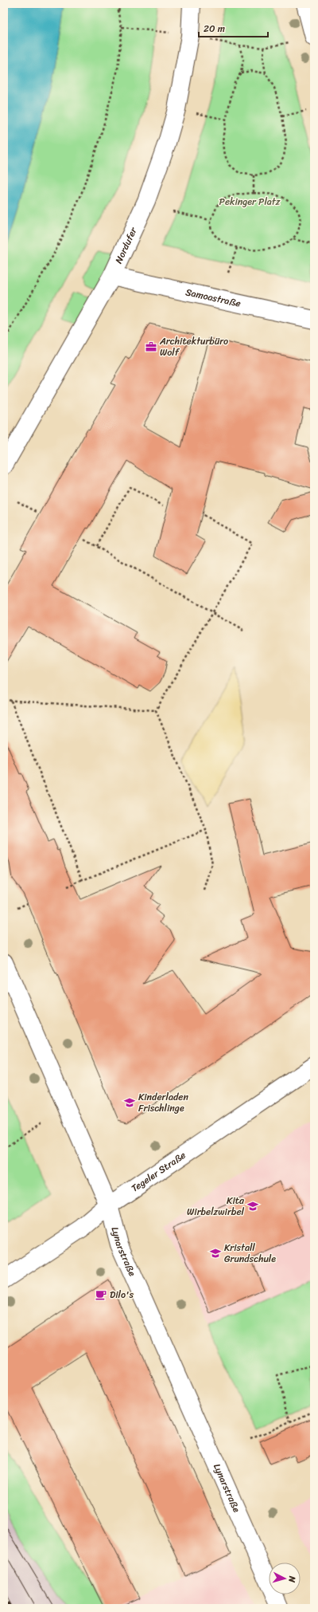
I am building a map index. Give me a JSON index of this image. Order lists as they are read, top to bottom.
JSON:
{
  "streets": {
    "street": [
      "Nordufer",
      "Samoastraße",
      "Tegeler Straße",
      "Lynarstraße"
    ]
  },
  "crossings": [
    ["Nordufer", "Samoastraße"],
    ["Tegeler Straße", "Lynarstraße"]
  ],
  "parks": ["Pekinger Platz"],
  "places": {
    "office": ["Architekturbüro Wolf"],
    "school or university": ["Kinderladen Frischlinge", "Kita Wirbelzwirbel", "Kristall Grundschule"],
    "cafe": ["Dilo's"]
  },
  "scale_bar": "20 m",
  "north": "right"
}
